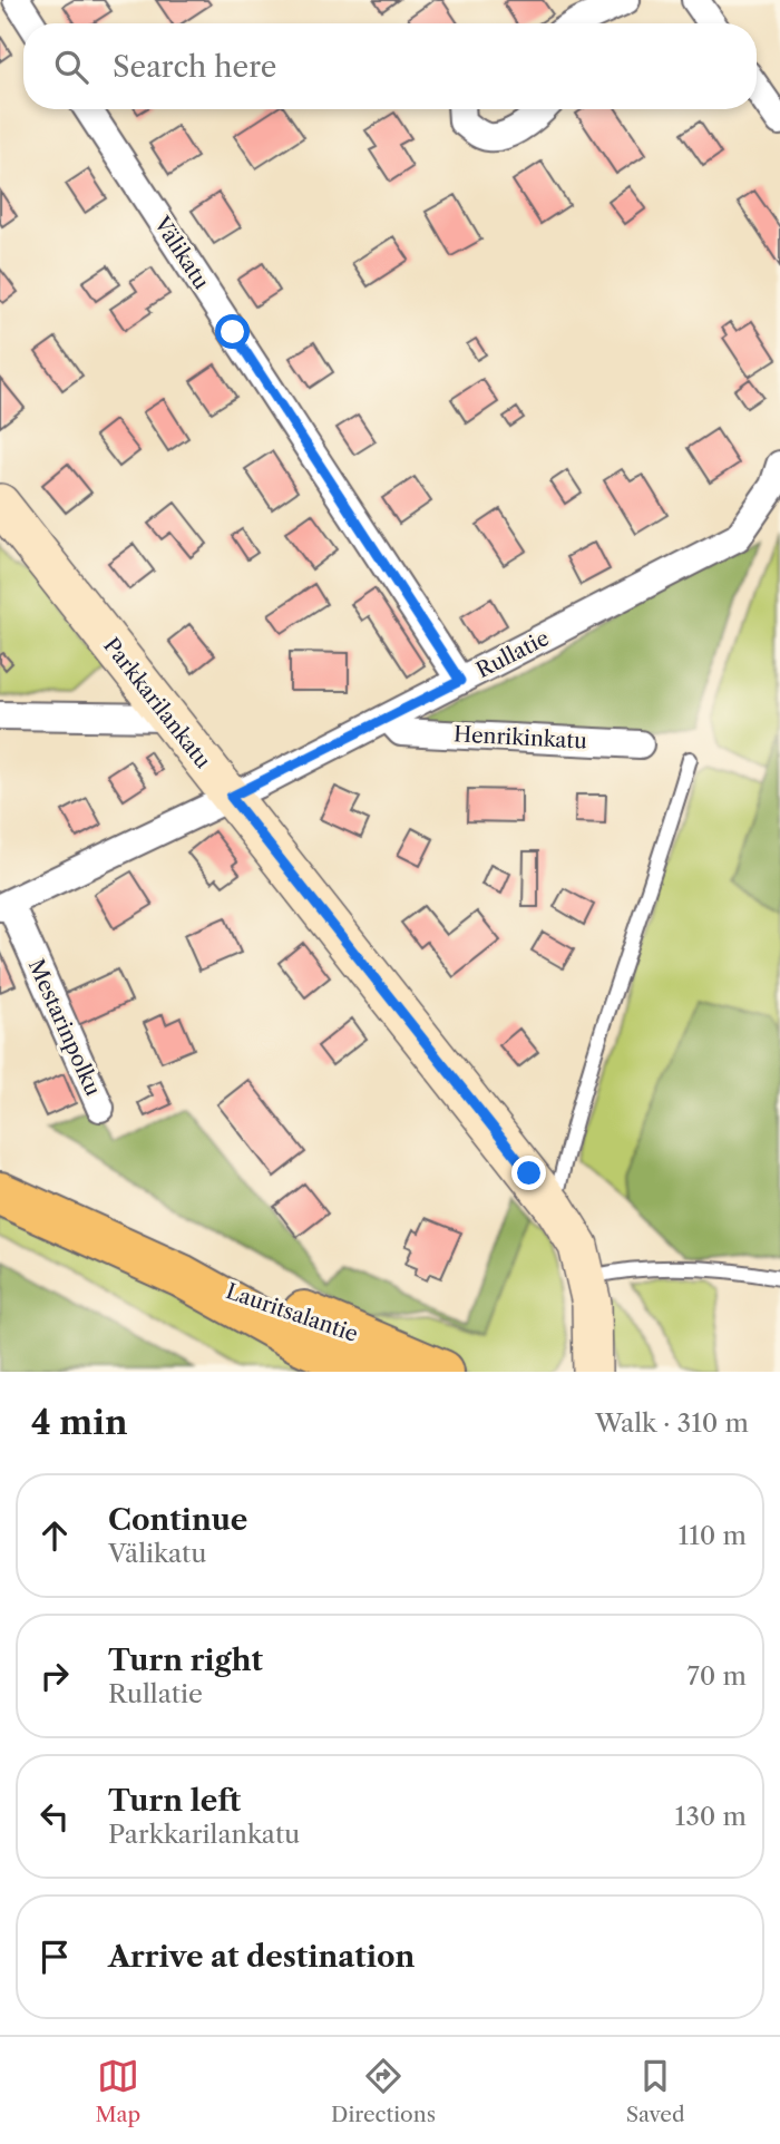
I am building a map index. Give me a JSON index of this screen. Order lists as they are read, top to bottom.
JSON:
{
  "streets": {
    "main road": ["Lauritsalantie"],
    "street": [
      "Välikatu",
      "Rullatie",
      "Parkkarilankatu",
      "Henrikinkatu",
      "Mestarinpolku"
    ]
  },
  "crossings": [
    ["Välikatu", "Rullatie"],
    ["Rullatie", "Parkkarilankatu"],
    ["Rullatie", "Henrikinkatu"],
    ["Rullatie", "Mestarinpolku"]
  ],
  "page": {
    "search": "Search here",
    "heading": ["4 min", "Walk · 310 m"],
    "list": [
      ["Continue", "Välikatu", "110 m"],
      ["Turn right", "Rullatie", "70 m"],
      ["Turn left", "Parkkarilankatu", "130 m"],
      "Arrive at destination"
    ],
    "nav": ["Map", "Directions", "Saved"]
  }
}
